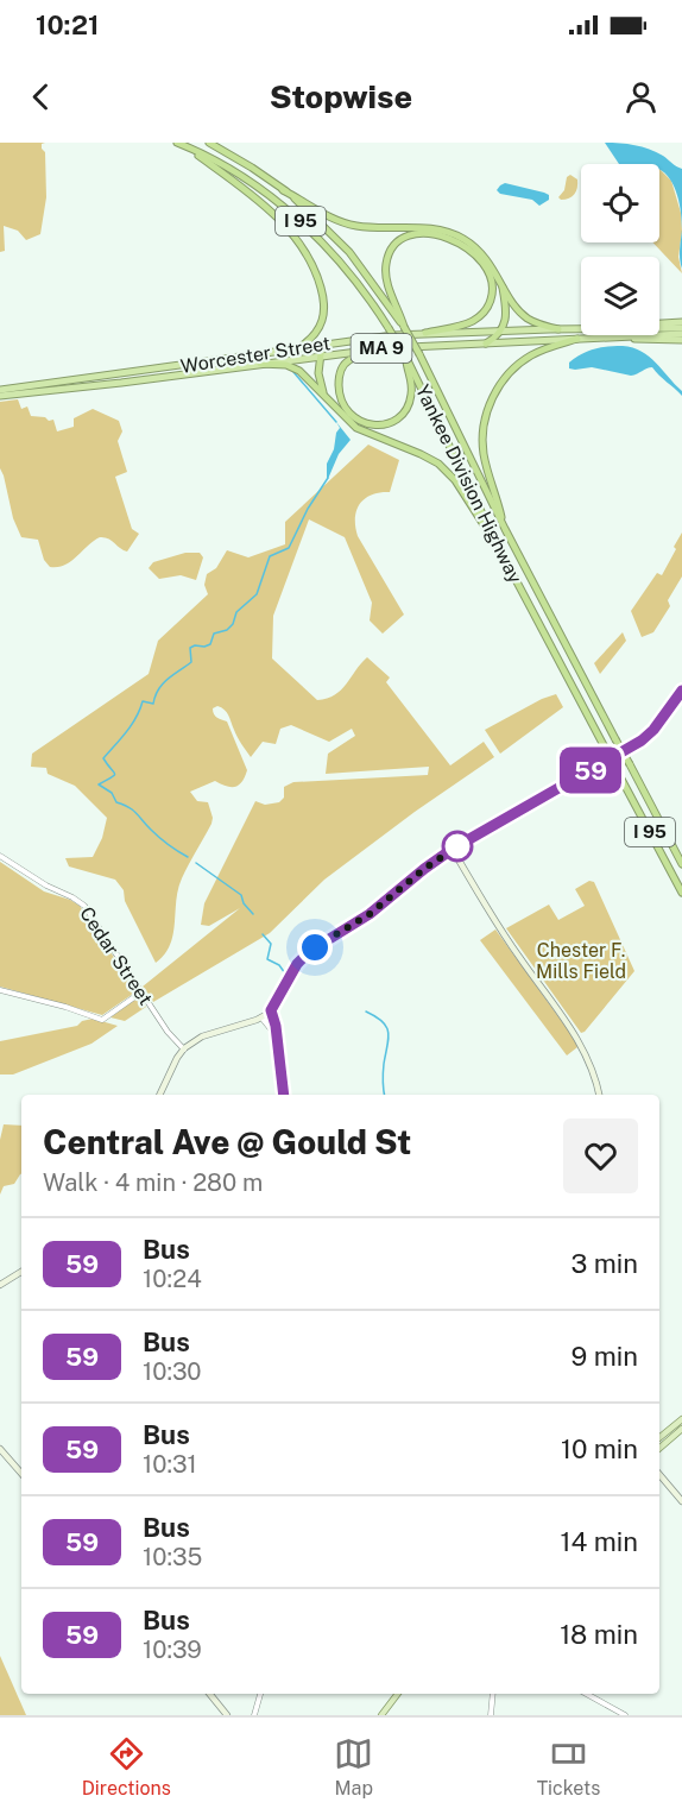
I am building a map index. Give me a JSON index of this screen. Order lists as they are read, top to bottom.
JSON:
{
  "streets": {
    "highway": [
      "I 95",
      "MA 9",
      "Worcester Street",
      "Yankee Division Highway"
    ],
    "street": ["Cedar Street"]
  },
  "parks": ["Chester F. Mills Field"],
  "lines": ["bus line 59"],
  "page": {
    "status": "10:21",
    "header": "Stopwise",
    "on_map": "59",
    "heading": ["Central Ave @ Gould St", "Walk · 4 min · 280 m"],
    "list": [
      {
        "mark": "59",
        "name": "Bus",
        "note": "10:24",
        "value": "3 min"
      },
      {
        "mark": "59",
        "name": "Bus",
        "note": "10:30",
        "value": "9 min"
      },
      {
        "mark": "59",
        "name": "Bus",
        "note": "10:31",
        "value": "10 min"
      },
      {
        "mark": "59",
        "name": "Bus",
        "note": "10:35",
        "value": "14 min"
      },
      {
        "mark": "59",
        "name": "Bus",
        "note": "10:39",
        "value": "18 min"
      }
    ],
    "tabs": ["Directions", "Map", "Tickets"]
  }
}
